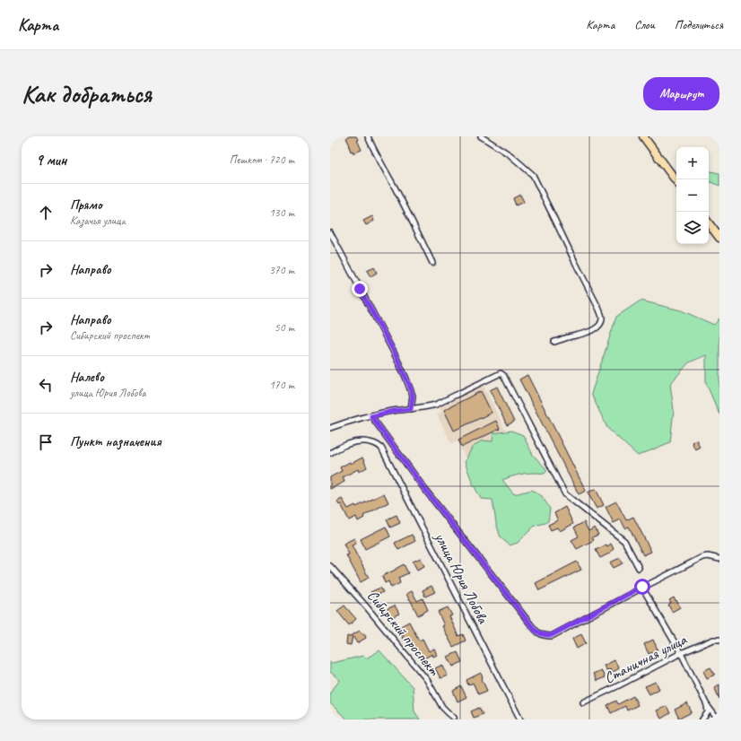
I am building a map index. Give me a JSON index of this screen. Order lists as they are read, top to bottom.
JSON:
{
  "streets": {
    "street": ["улица Юрия Лобова", "Сибирский проспект", "Станичная улица"]
  },
  "page": {
    "header": "Карта",
    "nav": ["Карта", "Слои", "Поделиться"],
    "buttons": "Маршрут",
    "title": "Как добраться",
    "heading": ["9 мин", "Пешком · 720 m"],
    "map_buttons": ["+", "−"],
    "list": [
      ["Прямо", "Казачья улица", "130 m"],
      ["Направо", "370 m"],
      ["Направо", "Сибирский проспект", "50 m"],
      ["Налево", "улица Юрия Лобова", "170 m"],
      "Пункт назначения"
    ]
  }
}
